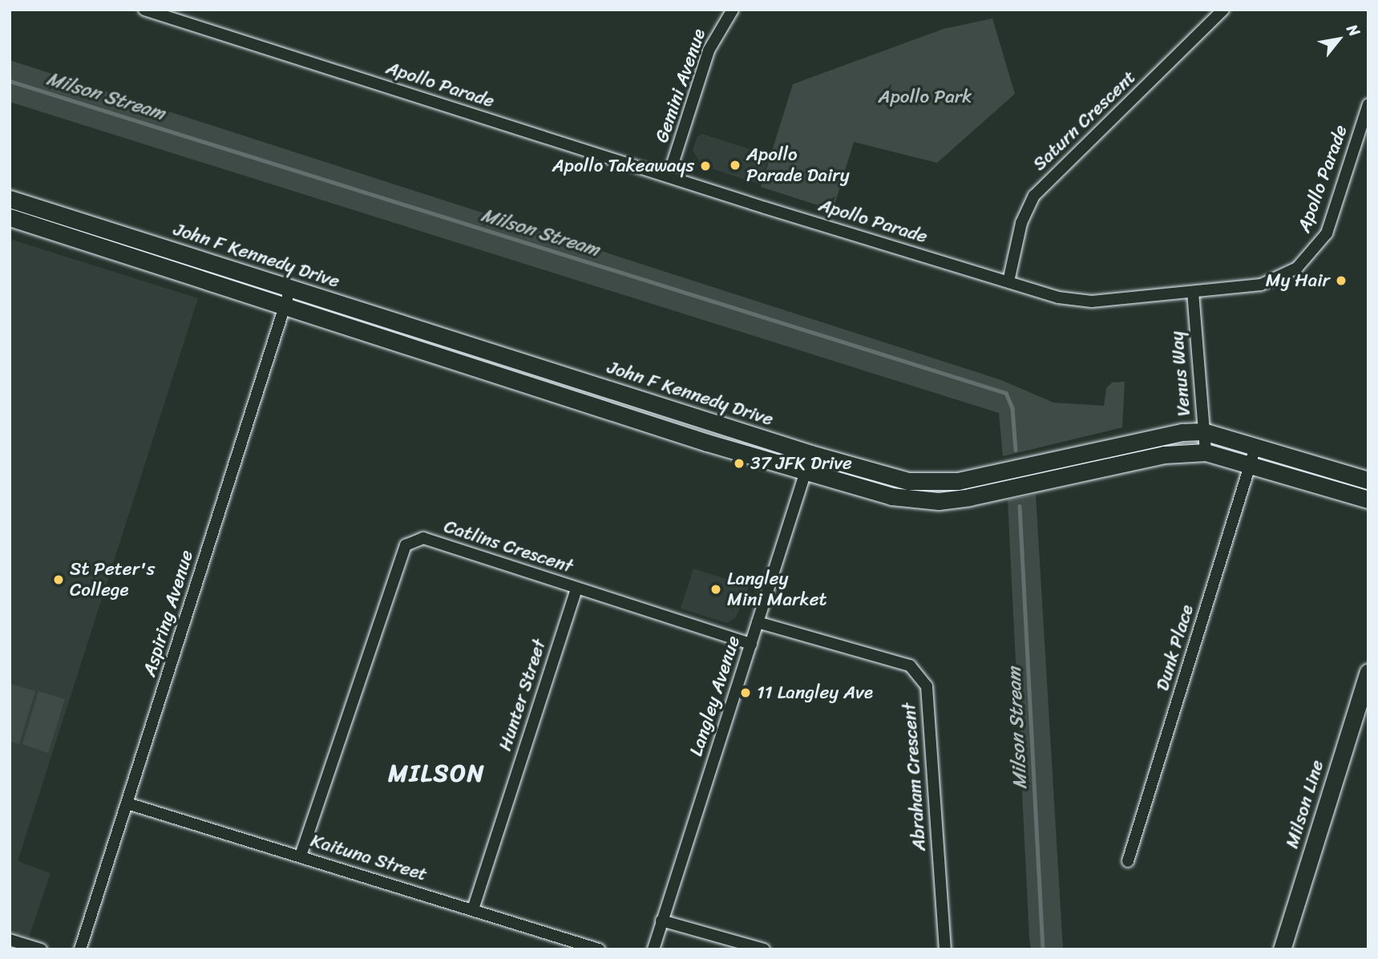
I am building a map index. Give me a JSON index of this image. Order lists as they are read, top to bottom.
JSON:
{
  "streets": {
    "main road": ["John F Kennedy Drive", "Milson Line"],
    "street": [
      "Apollo Parade",
      "Gemini Avenue",
      "Saturn Crescent",
      "Venus Way",
      "Catlins Crescent",
      "Aspiring Avenue",
      "Dunk Place",
      "Hunter Street",
      "Langley Avenue",
      "Abraham Crescent",
      "Kaituna Street"
    ]
  },
  "crossings": [
    ["Apollo Parade", "Gemini Avenue"],
    ["Apollo Parade", "Saturn Crescent"],
    ["Apollo Parade", "Venus Way"],
    ["John F Kennedy Drive", "Venus Way"],
    ["John F Kennedy Drive", "Aspiring Avenue"],
    ["John F Kennedy Drive", "Dunk Place"],
    ["John F Kennedy Drive", "Langley Avenue"],
    ["Catlins Crescent", "Hunter Street"],
    ["Catlins Crescent", "Langley Avenue"],
    ["Catlins Crescent", "Kaituna Street"],
    ["Aspiring Avenue", "Kaituna Street"],
    ["Hunter Street", "Kaituna Street"],
    ["Langley Avenue", "Abraham Crescent"]
  ],
  "districts": ["MILSON"],
  "water": ["Milson Stream"],
  "parks": ["Apollo Park"],
  "places": [
    "Apollo Parade Dairy",
    "Apollo Takeaways",
    "My Hair",
    "37 JFK Drive",
    "St Peter's College",
    "Langley Mini Market",
    "11 Langley Ave"
  ],
  "north": "top right"
}
